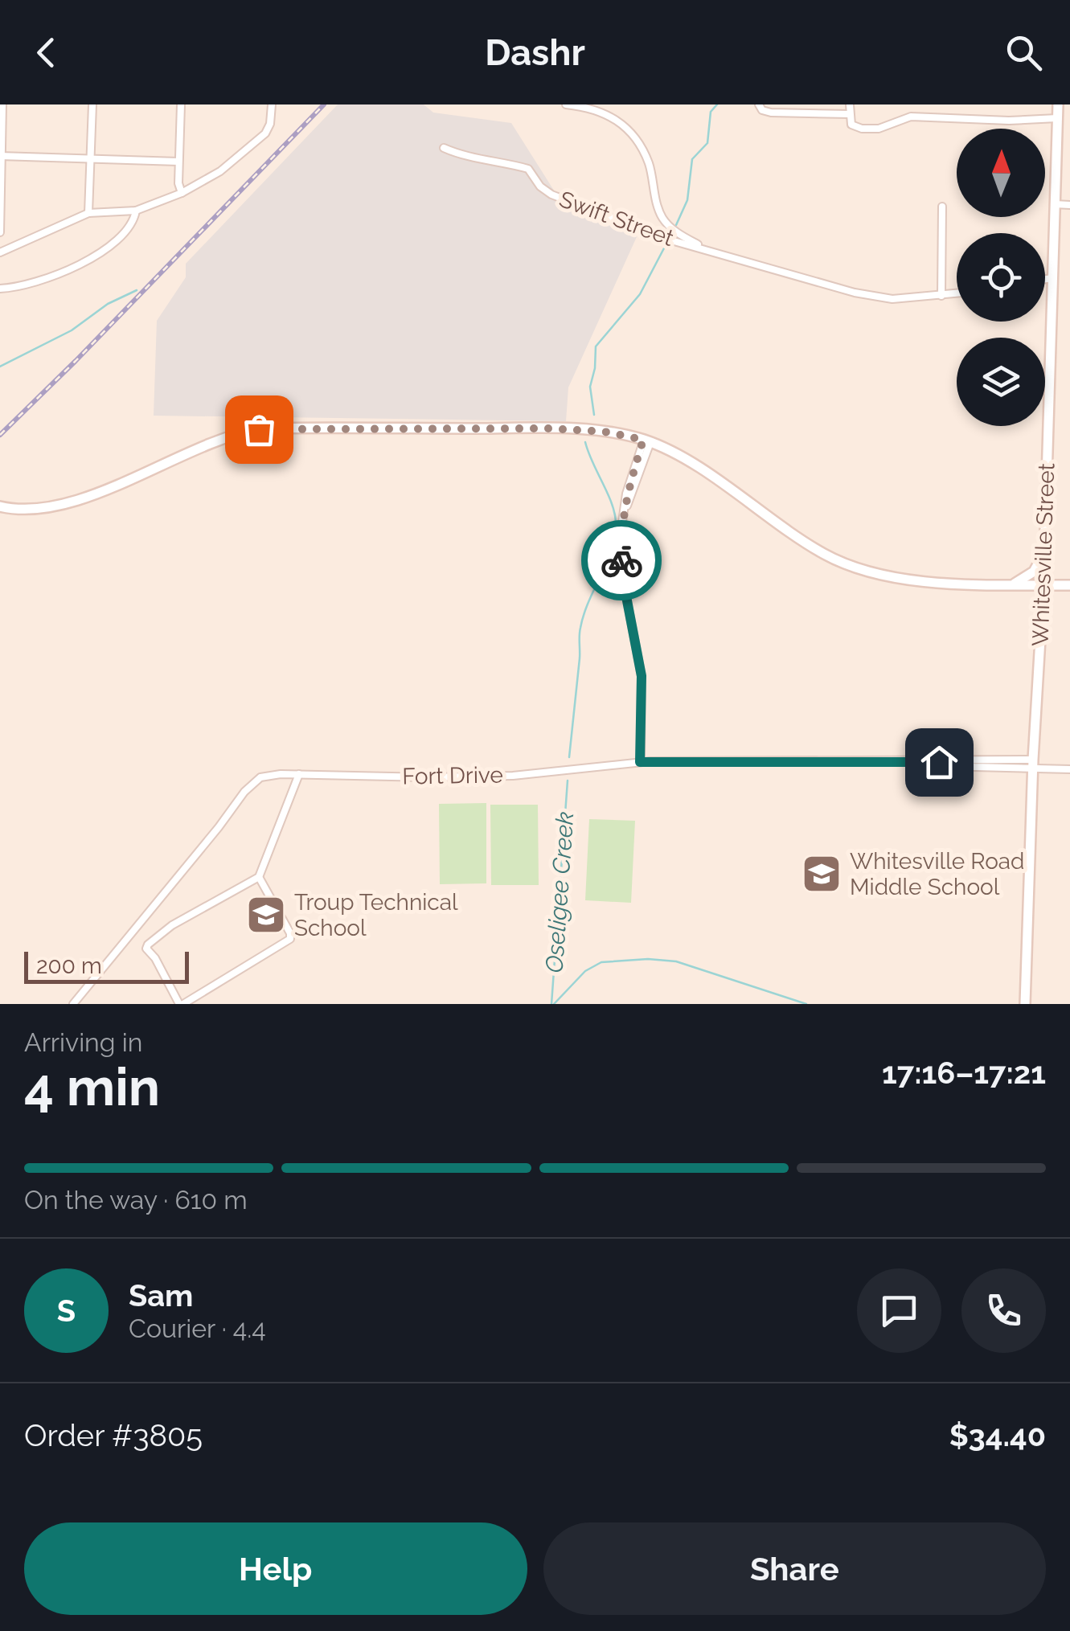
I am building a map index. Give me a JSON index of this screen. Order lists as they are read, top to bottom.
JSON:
{
  "streets": {
    "main road": ["Whitesville Street"],
    "street": ["Swift Street", "Fort Drive"]
  },
  "crossings": [
    ["Whitesville Street", "Fort Drive"]
  ],
  "water": ["Oseligee Creek"],
  "places": {
    "school or university": ["Whitesville Road Middle School", "Troup Technical School"]
  },
  "scale_bar": "200 m",
  "north": "top",
  "page": {
    "header": "Dashr",
    "scale": "200 m",
    "heading": ["4 min", "Arriving in", "17:16–17:21"],
    "panel": [
      "Sam",
      "Courier · 4.4",
      "Order #3805",
      "$34.40"
    ],
    "bar": "On the way · 610 m",
    "round": "S",
    "buttons": ["Help", "Share"]
  }
}
